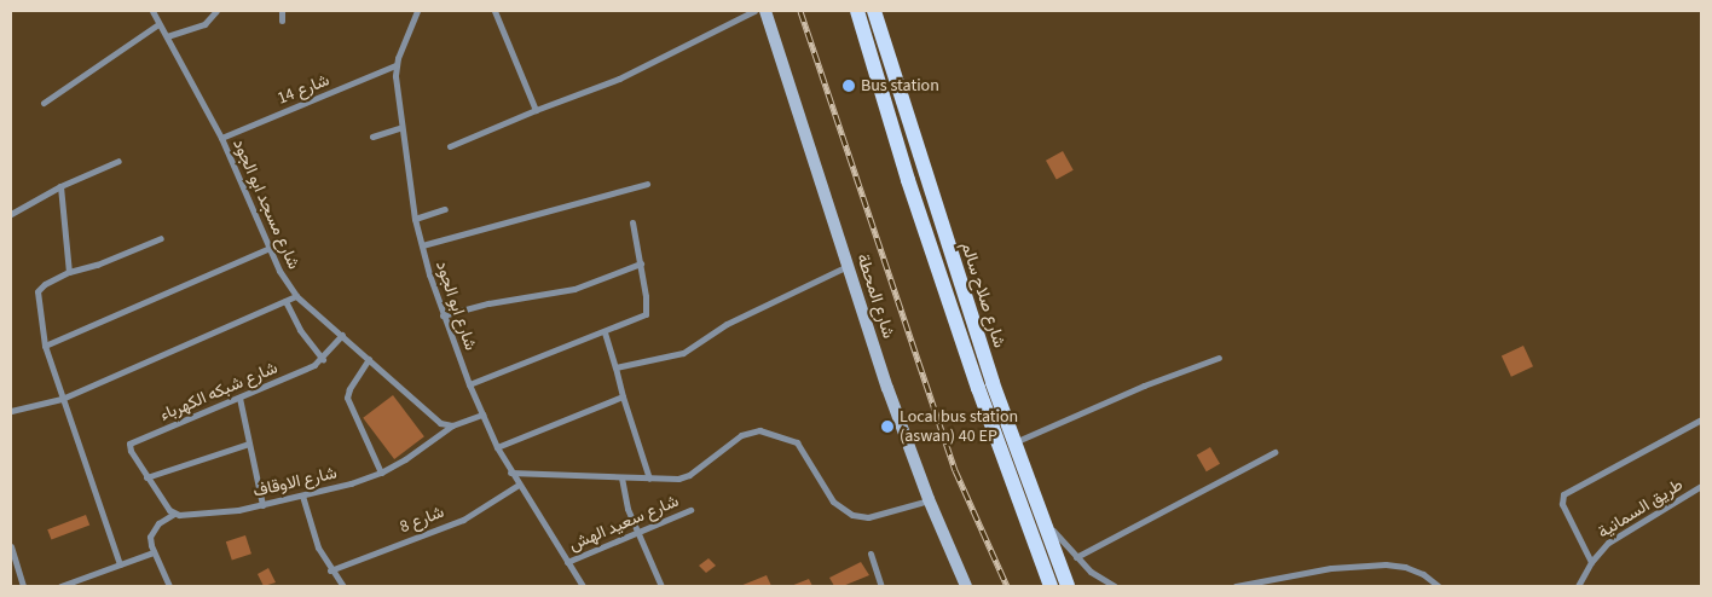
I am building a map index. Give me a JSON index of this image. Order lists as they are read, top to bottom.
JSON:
{
  "streets": {
    "main road": ["شارع صلاح سالم", "شارع المحطة"],
    "street": [
      "شارع 14",
      "شارع مسجد ابو الجود",
      "شارع ابو الجود",
      "شارع شبكه الكهرباء",
      "شارع الاوقاف",
      "طريق السمانية",
      "شارع 8",
      "شارع سعيد الهش"
    ]
  },
  "crossings": [
    ["شارع 14", "شارع مسجد ابو الجود"],
    ["شارع 14", "شارع ابو الجود"],
    ["شارع مسجد ابو الجود", "شارع شبكه الكهرباء"],
    ["شارع مسجد ابو الجود", "شارع الاوقاف"],
    ["شارع ابو الجود", "شارع 8"],
    ["شارع ابو الجود", "شارع سعيد الهش"]
  ],
  "places": ["Bus station", "Local bus station (aswan) 40 EP"]
}
